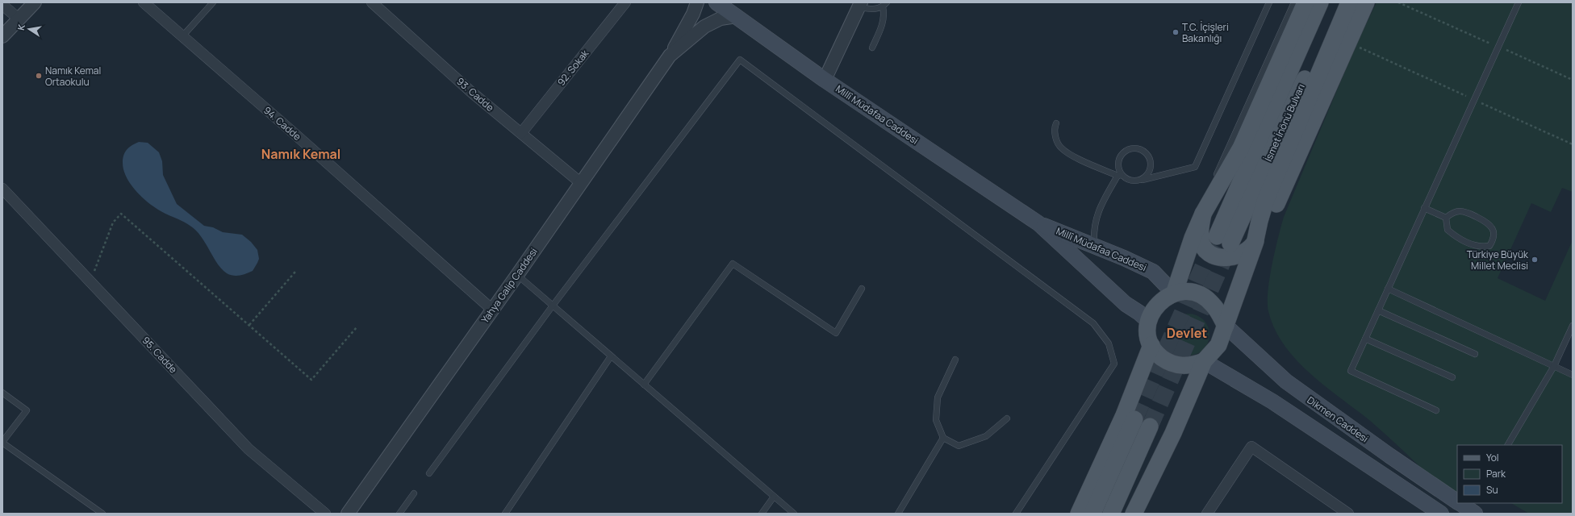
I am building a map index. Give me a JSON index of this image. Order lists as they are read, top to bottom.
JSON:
{
  "streets": {
    "main road": ["Millî Müdafaa Caddesi", "İsmet İnönü Bulvarı", "Dikmen Caddesi"],
    "street": [
      "92. Sokak",
      "93. Cadde",
      "94. Cadde",
      "Yahya Galip Caddesi",
      "95. Cadde"
    ]
  },
  "crossings": [
    ["92. Sokak", "93. Cadde"],
    ["93. Cadde", "Yahya Galip Caddesi"],
    ["Millî Müdafaa Caddesi", "Yahya Galip Caddesi"],
    ["Millî Müdafaa Caddesi", "Dikmen Caddesi"],
    ["94. Cadde", "Yahya Galip Caddesi"]
  ],
  "districts": ["Namık Kemal", "Devlet"],
  "places": ["T.C. İçişleri Bakanlığı", "Namık Kemal Ortaokulu", "Türkiye Büyük Millet Meclisi"],
  "legend": ["Yol", "Park", "Su"],
  "north": "left"
}
